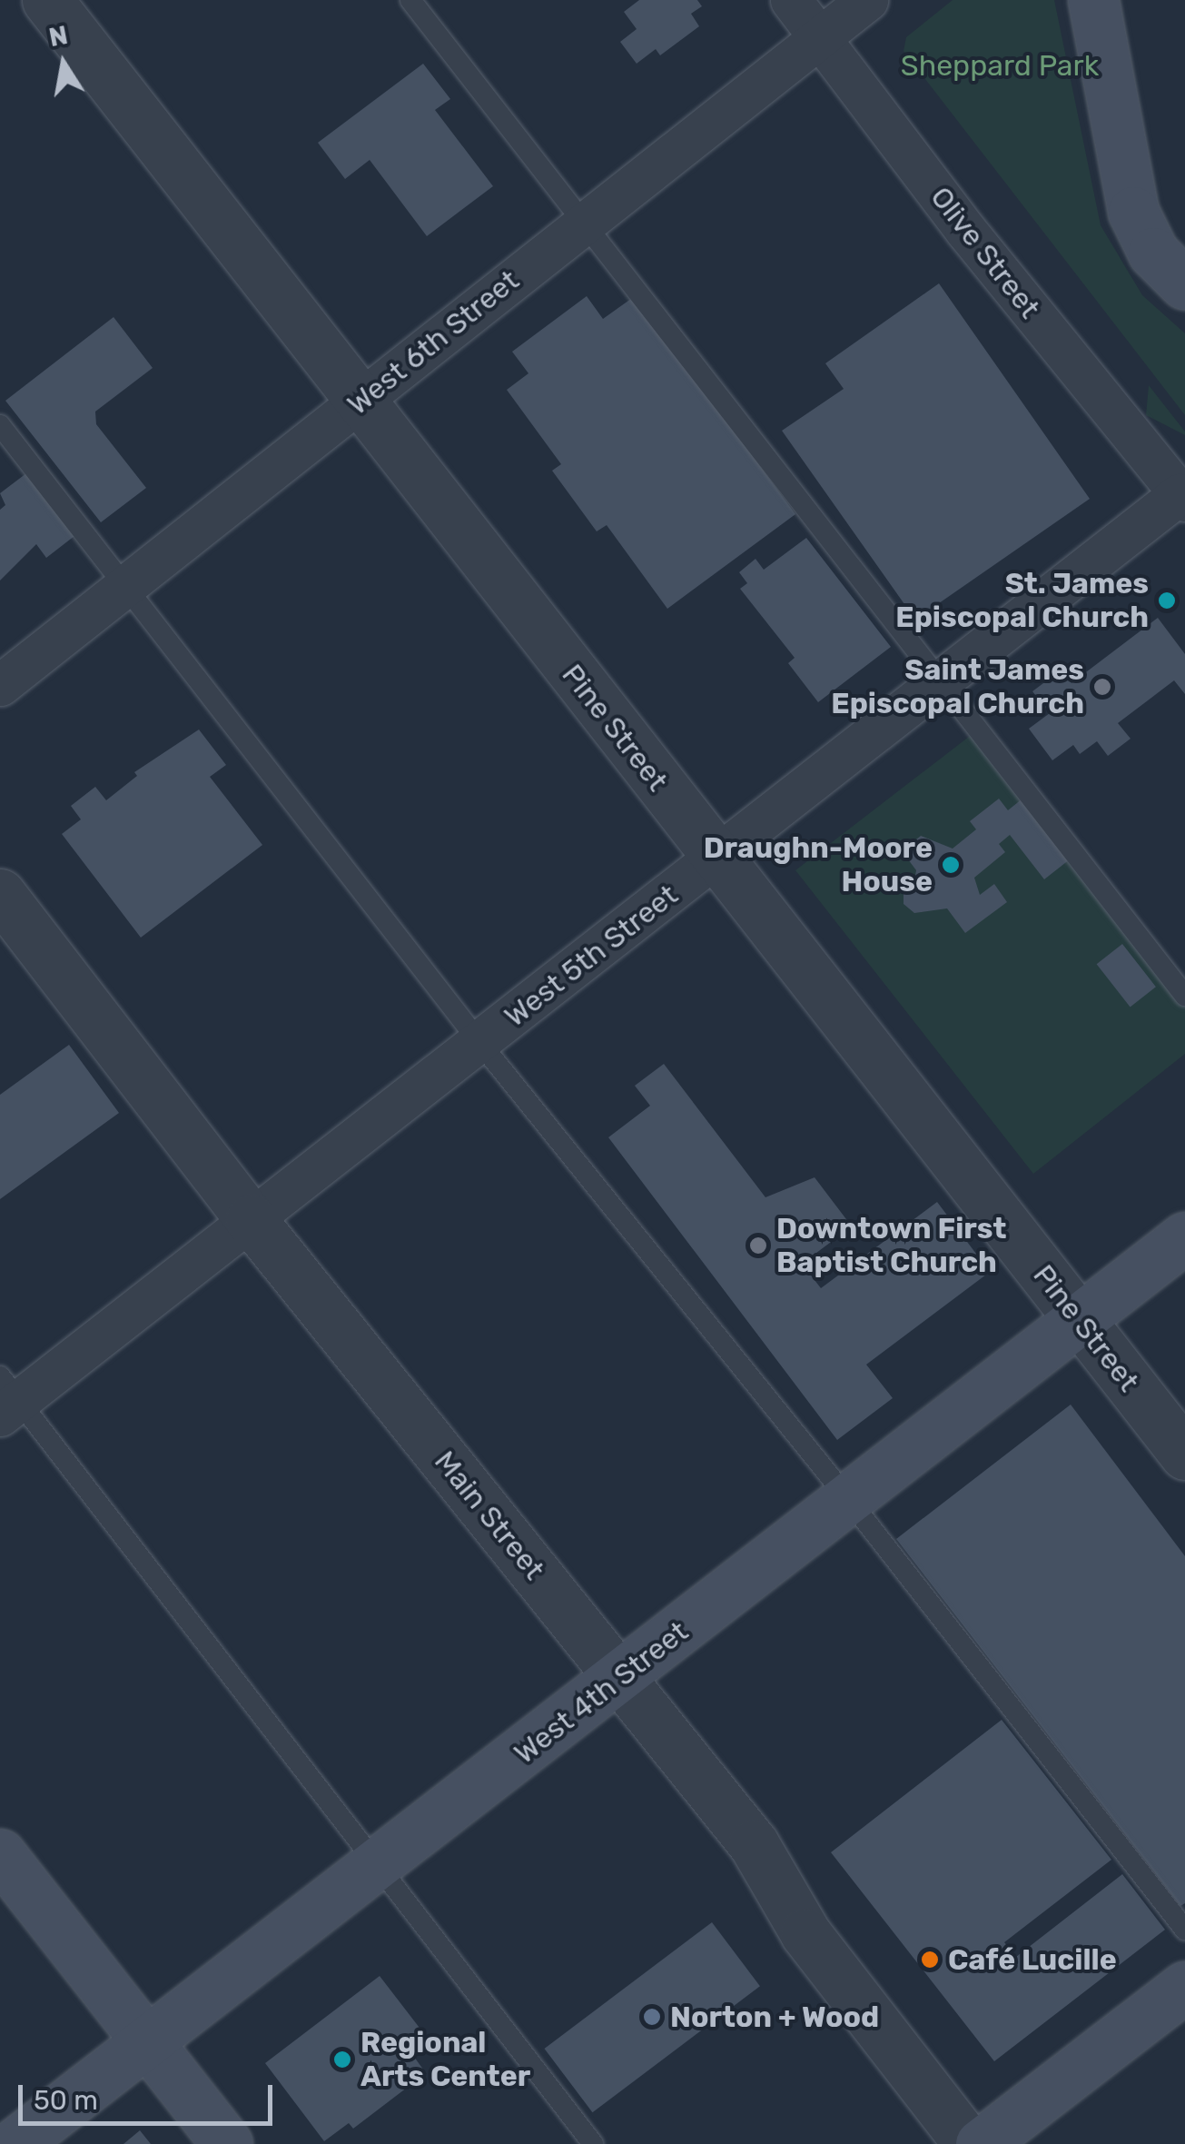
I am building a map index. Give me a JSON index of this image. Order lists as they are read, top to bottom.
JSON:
{
  "streets": {
    "main road": ["West 4th Street"],
    "street": [
      "Olive Street",
      "West 6th Street",
      "Pine Street",
      "West 5th Street",
      "Main Street"
    ]
  },
  "crossings": [
    ["Olive Street", "West 6th Street"],
    ["Olive Street", "West 5th Street"],
    ["West 6th Street", "Pine Street"],
    ["Pine Street", "West 5th Street"],
    ["Pine Street", "West 4th Street"],
    ["West 5th Street", "Main Street"],
    ["Main Street", "West 4th Street"]
  ],
  "parks": ["Sheppard Park"],
  "places": [
    "St. James Episcopal Church",
    "Saint James Episcopal Church",
    "Draughn-Moore House",
    "Downtown First Baptist Church",
    "Café Lucille",
    "Norton + Wood",
    "Regional Arts Center"
  ],
  "scale_bar": "50 m",
  "north": "top"
}
